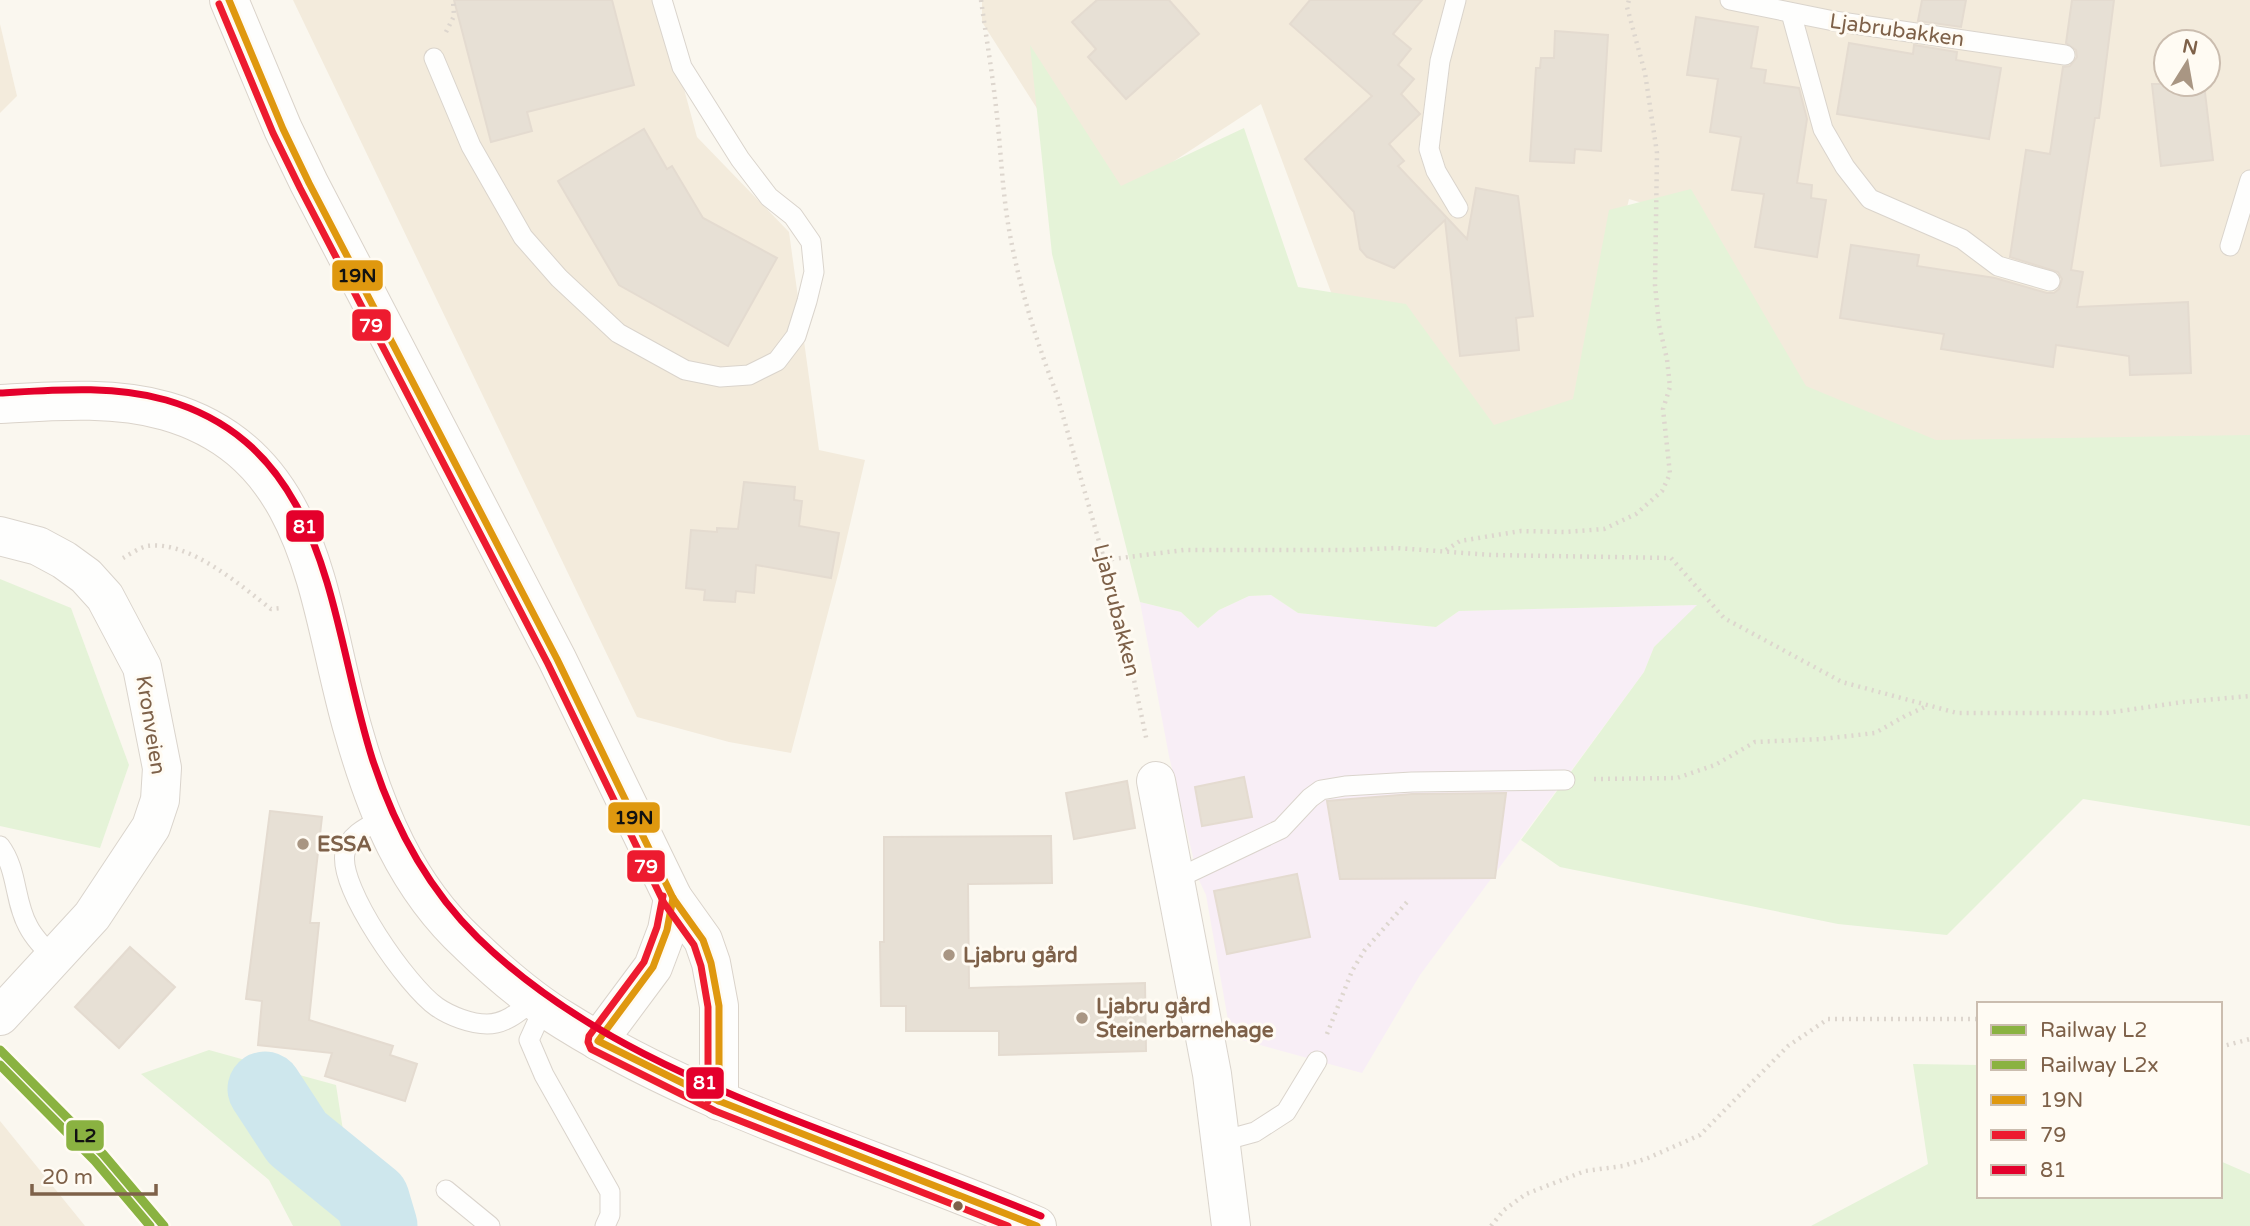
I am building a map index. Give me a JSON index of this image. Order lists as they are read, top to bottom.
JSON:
{
  "streets": {
    "street": ["Kronveien"],
    "lane": ["Ljabrubakken"]
  },
  "places": ["ESSA", "Ljabru gård", "Ljabru gård Steinerbarnehage"],
  "lines": [
    "transit line 19N",
    "transit line 79",
    "transit line 81",
    "rail line L2",
    "rail line L2x"
  ],
  "legend": [
    "Railway L2",
    "Railway L2x",
    "19N",
    "79",
    "81"
  ],
  "scale_bar": "20 m",
  "north": "top"
}
